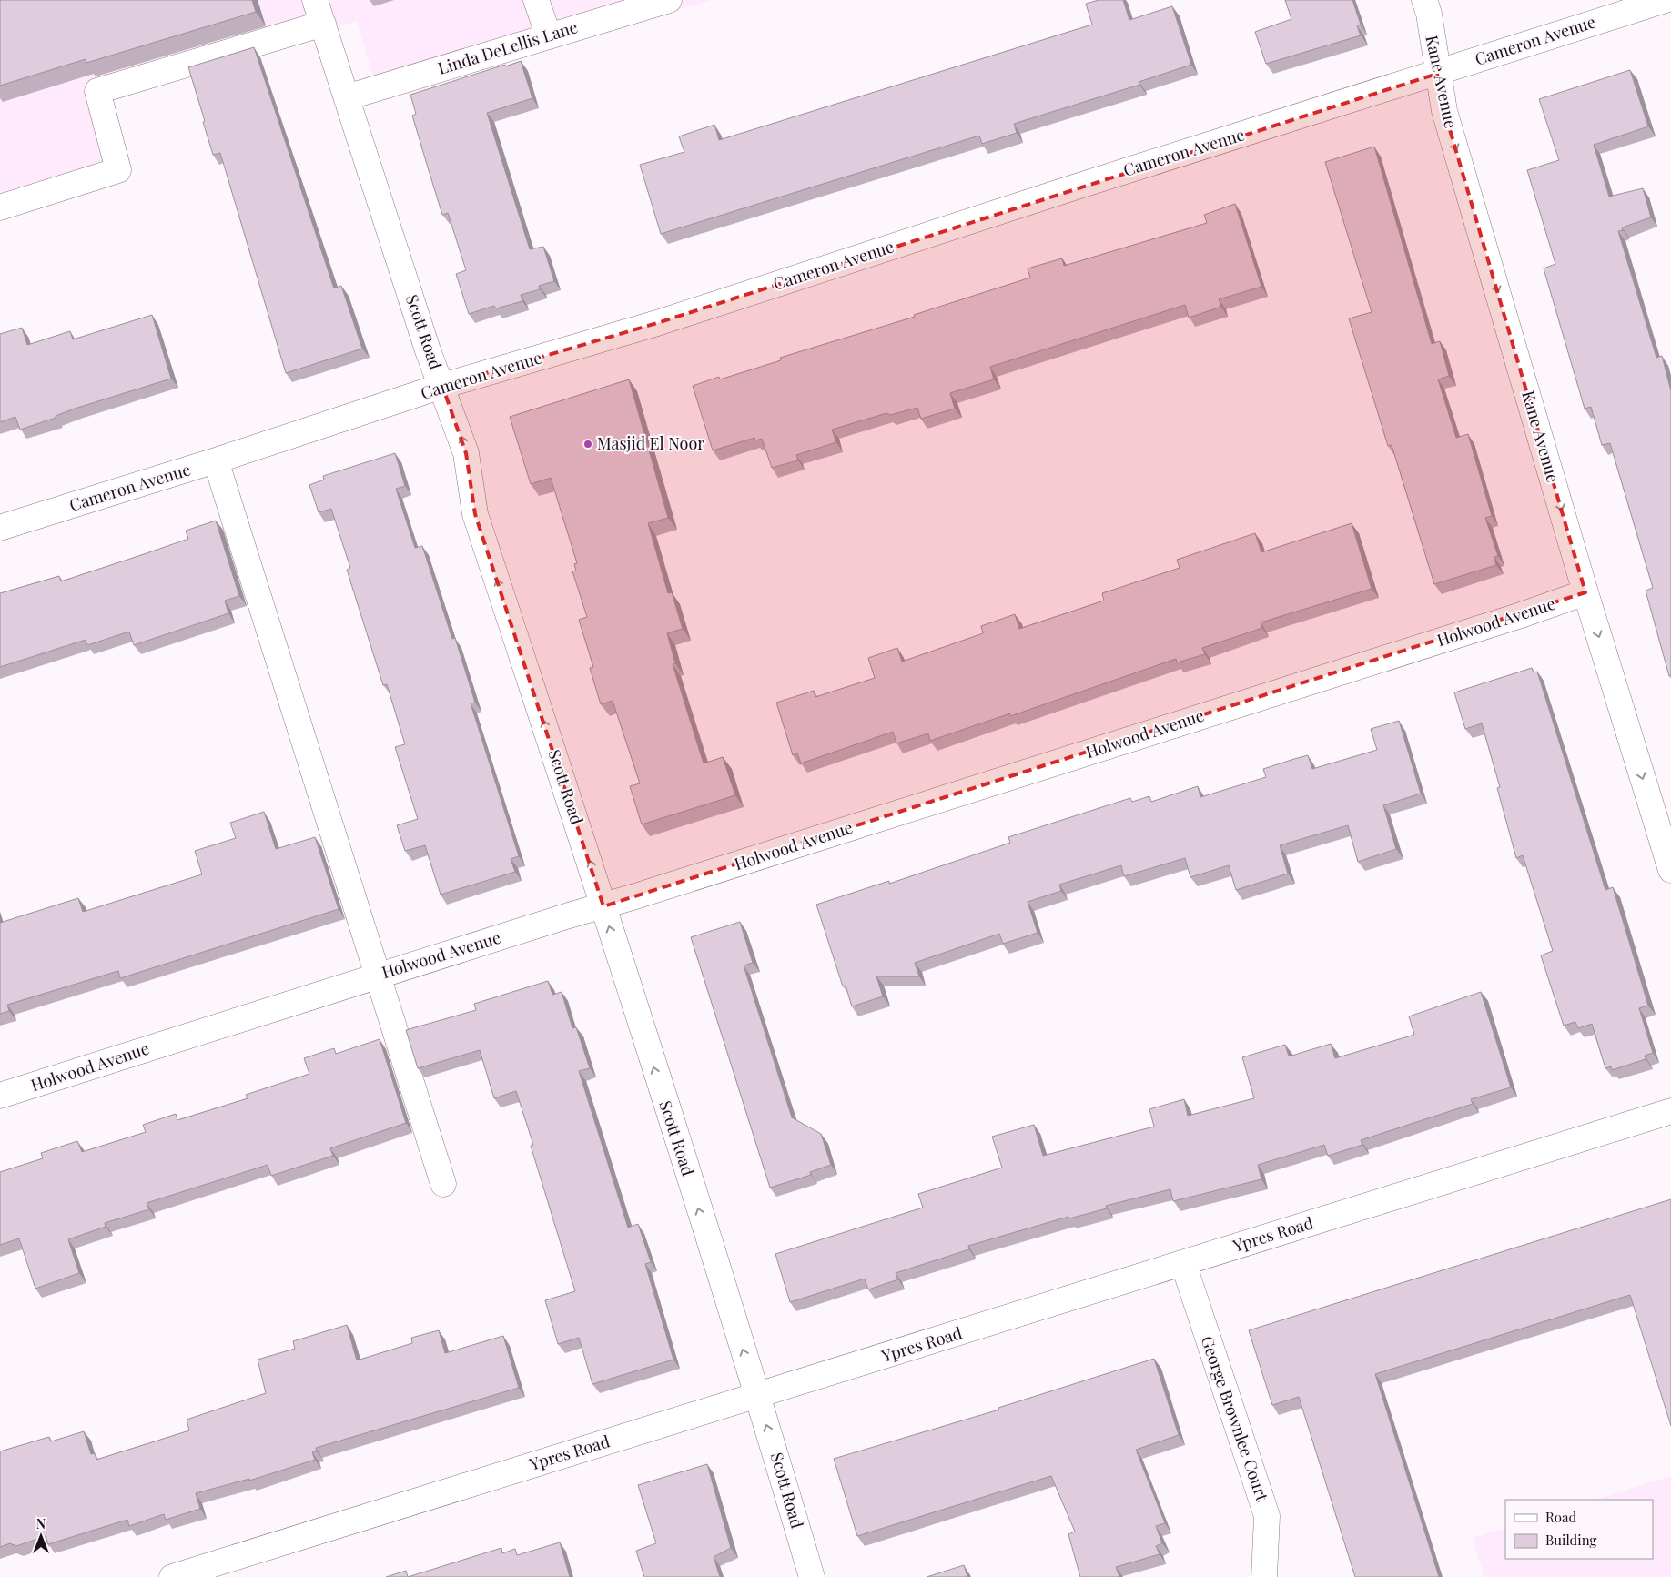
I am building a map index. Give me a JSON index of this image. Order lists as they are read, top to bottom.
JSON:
{
  "streets": {
    "street": [
      "Cameron Avenue",
      "Linda DeLellis Lane",
      "Kane Avenue",
      "Scott Road",
      "Holwood Avenue",
      "Ypres Road",
      "George Brownlee Court"
    ]
  },
  "crossings": [
    ["Cameron Avenue", "Kane Avenue"],
    ["Cameron Avenue", "Scott Road"],
    ["Linda DeLellis Lane", "Scott Road"],
    ["Kane Avenue", "Holwood Avenue"],
    ["Scott Road", "Holwood Avenue"],
    ["Scott Road", "Ypres Road"],
    ["Ypres Road", "George Brownlee Court"]
  ],
  "one_way": ["Kane Avenue", "Scott Road"],
  "places": ["Masjid El Noor"],
  "legend": ["Road", "Building"],
  "north": "top"
}
